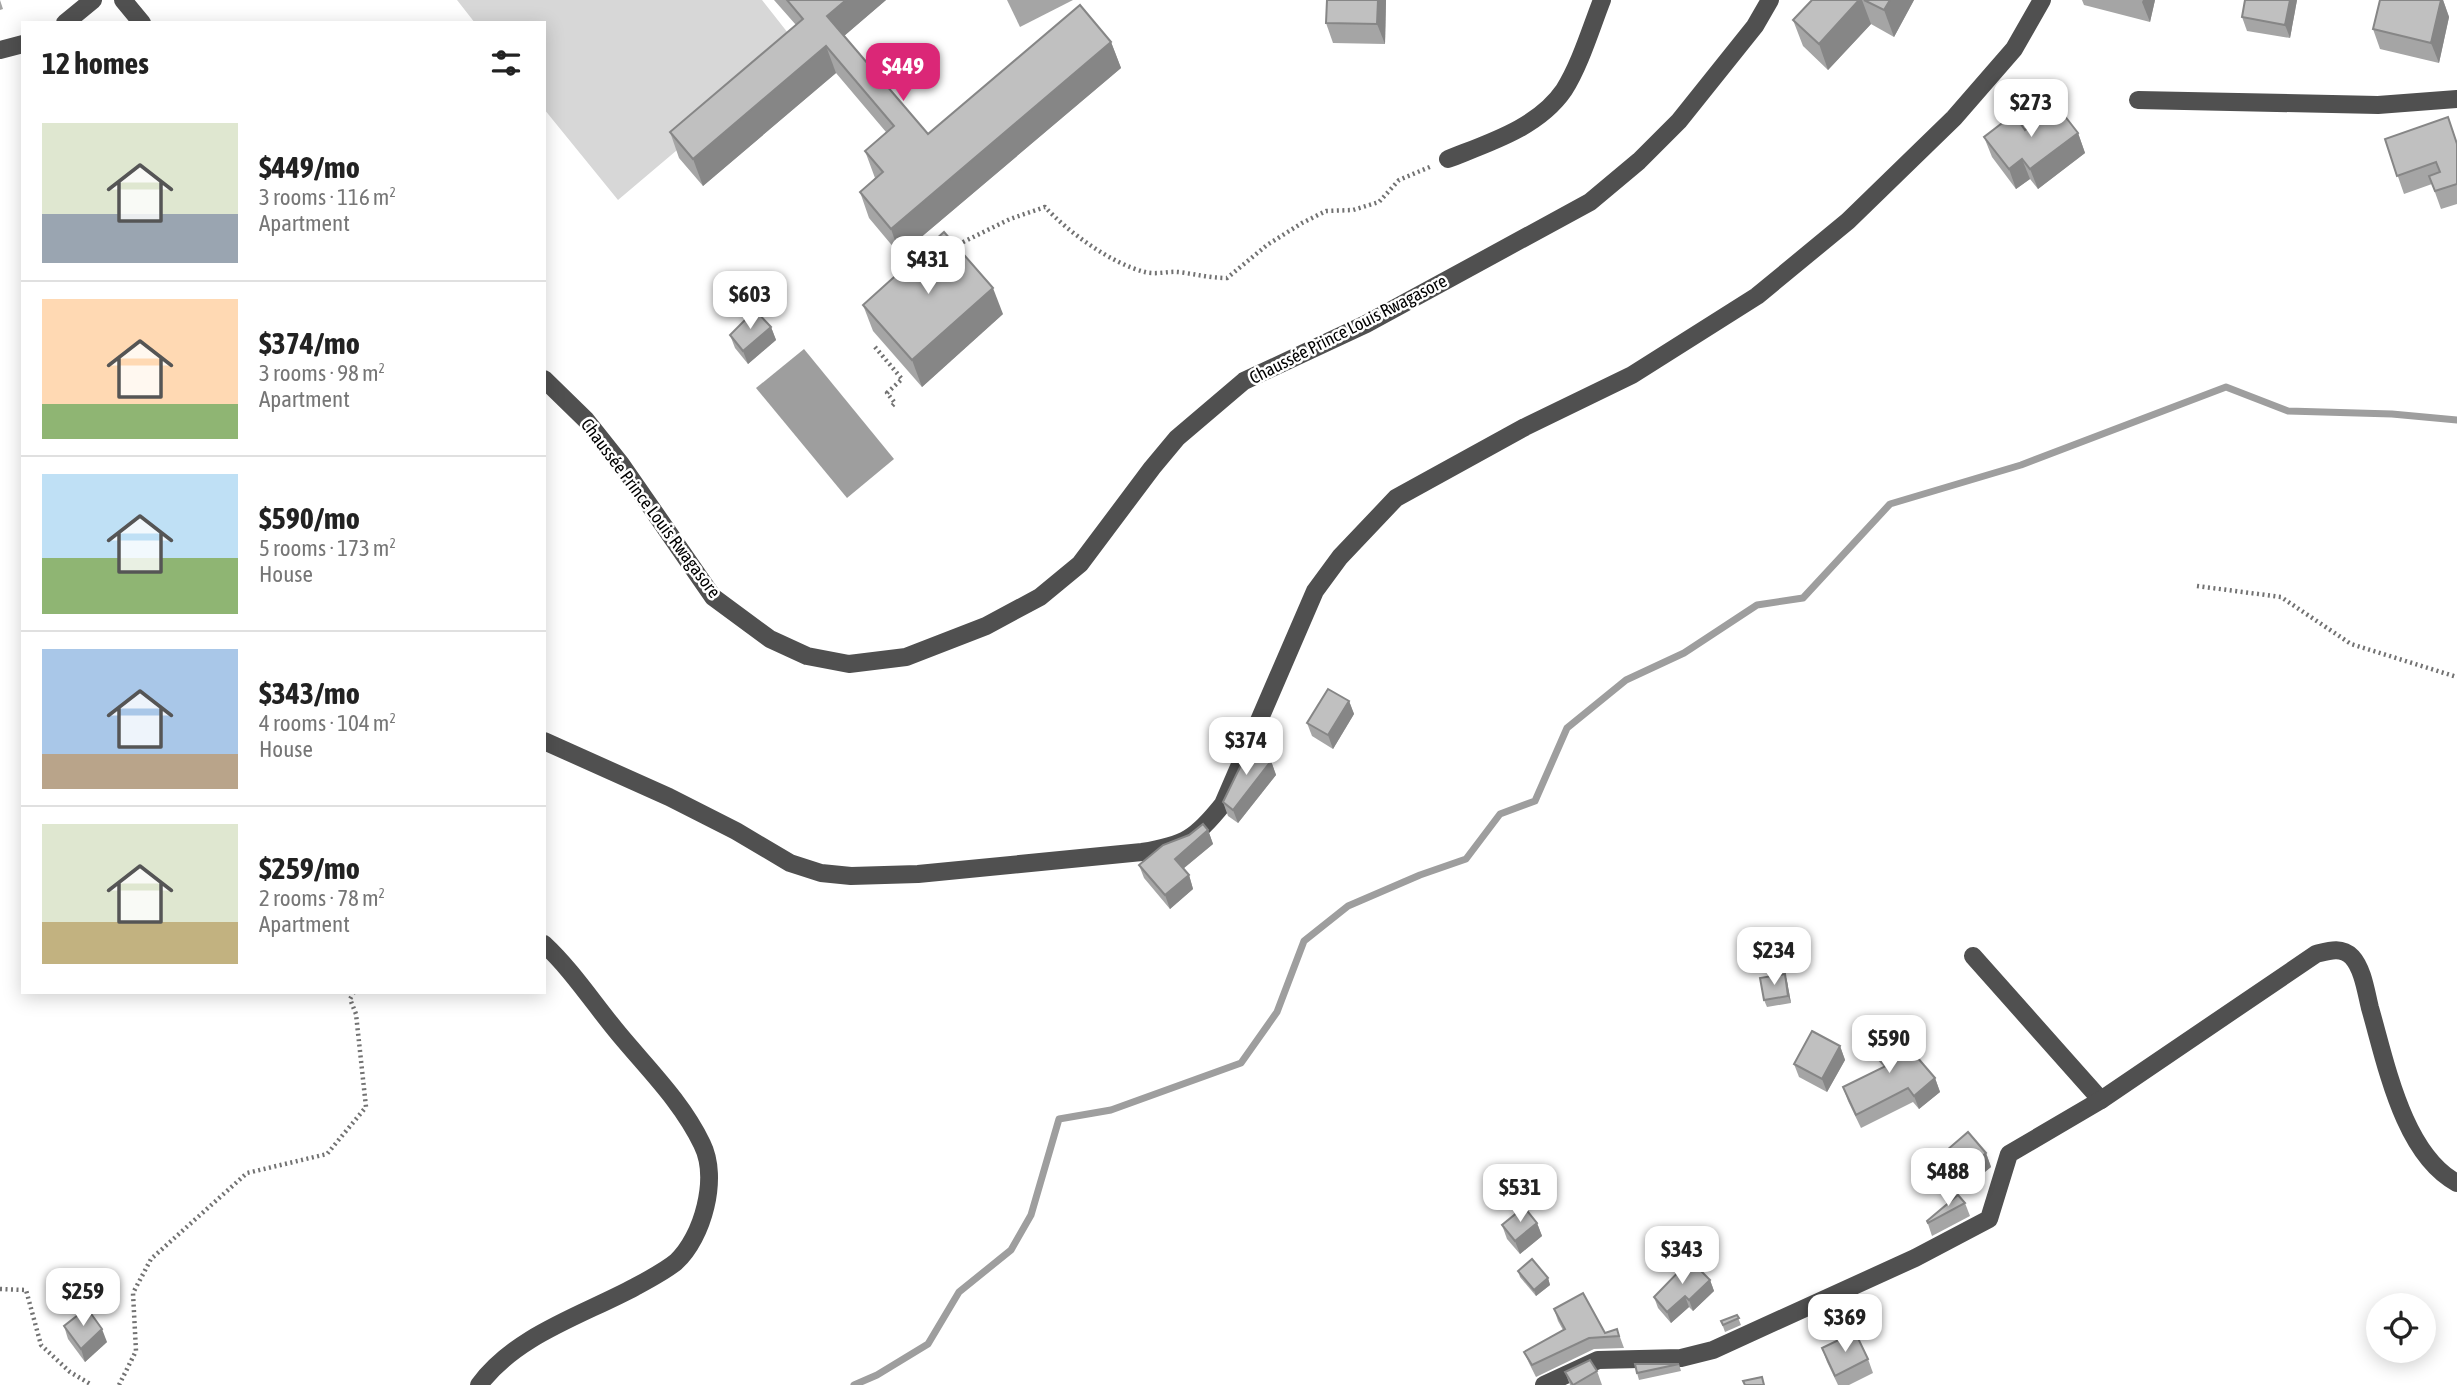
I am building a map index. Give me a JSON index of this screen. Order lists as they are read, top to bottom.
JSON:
{
  "streets": {
    "street": ["Chaussée Prince Louis Rwagasore"]
  },
  "page": {
    "heading": "12 homes",
    "price": [
      "$449",
      "$273",
      "$431",
      "$603",
      "$374",
      "$234",
      "$590",
      "$488",
      "$531",
      "$343",
      "$259",
      "$369"
    ],
    "list": [
      {
        "name": "$449/mo",
        "note": "3 rooms · 116 m² · Apartment"
      },
      {
        "name": "$374/mo",
        "note": "3 rooms · 98 m² · Apartment"
      },
      {
        "name": "$590/mo",
        "note": "5 rooms · 173 m² · House"
      },
      {
        "name": "$343/mo",
        "note": "4 rooms · 104 m² · House"
      },
      {
        "name": "$259/mo",
        "note": "2 rooms · 78 m² · Apartment"
      }
    ]
  }
}
